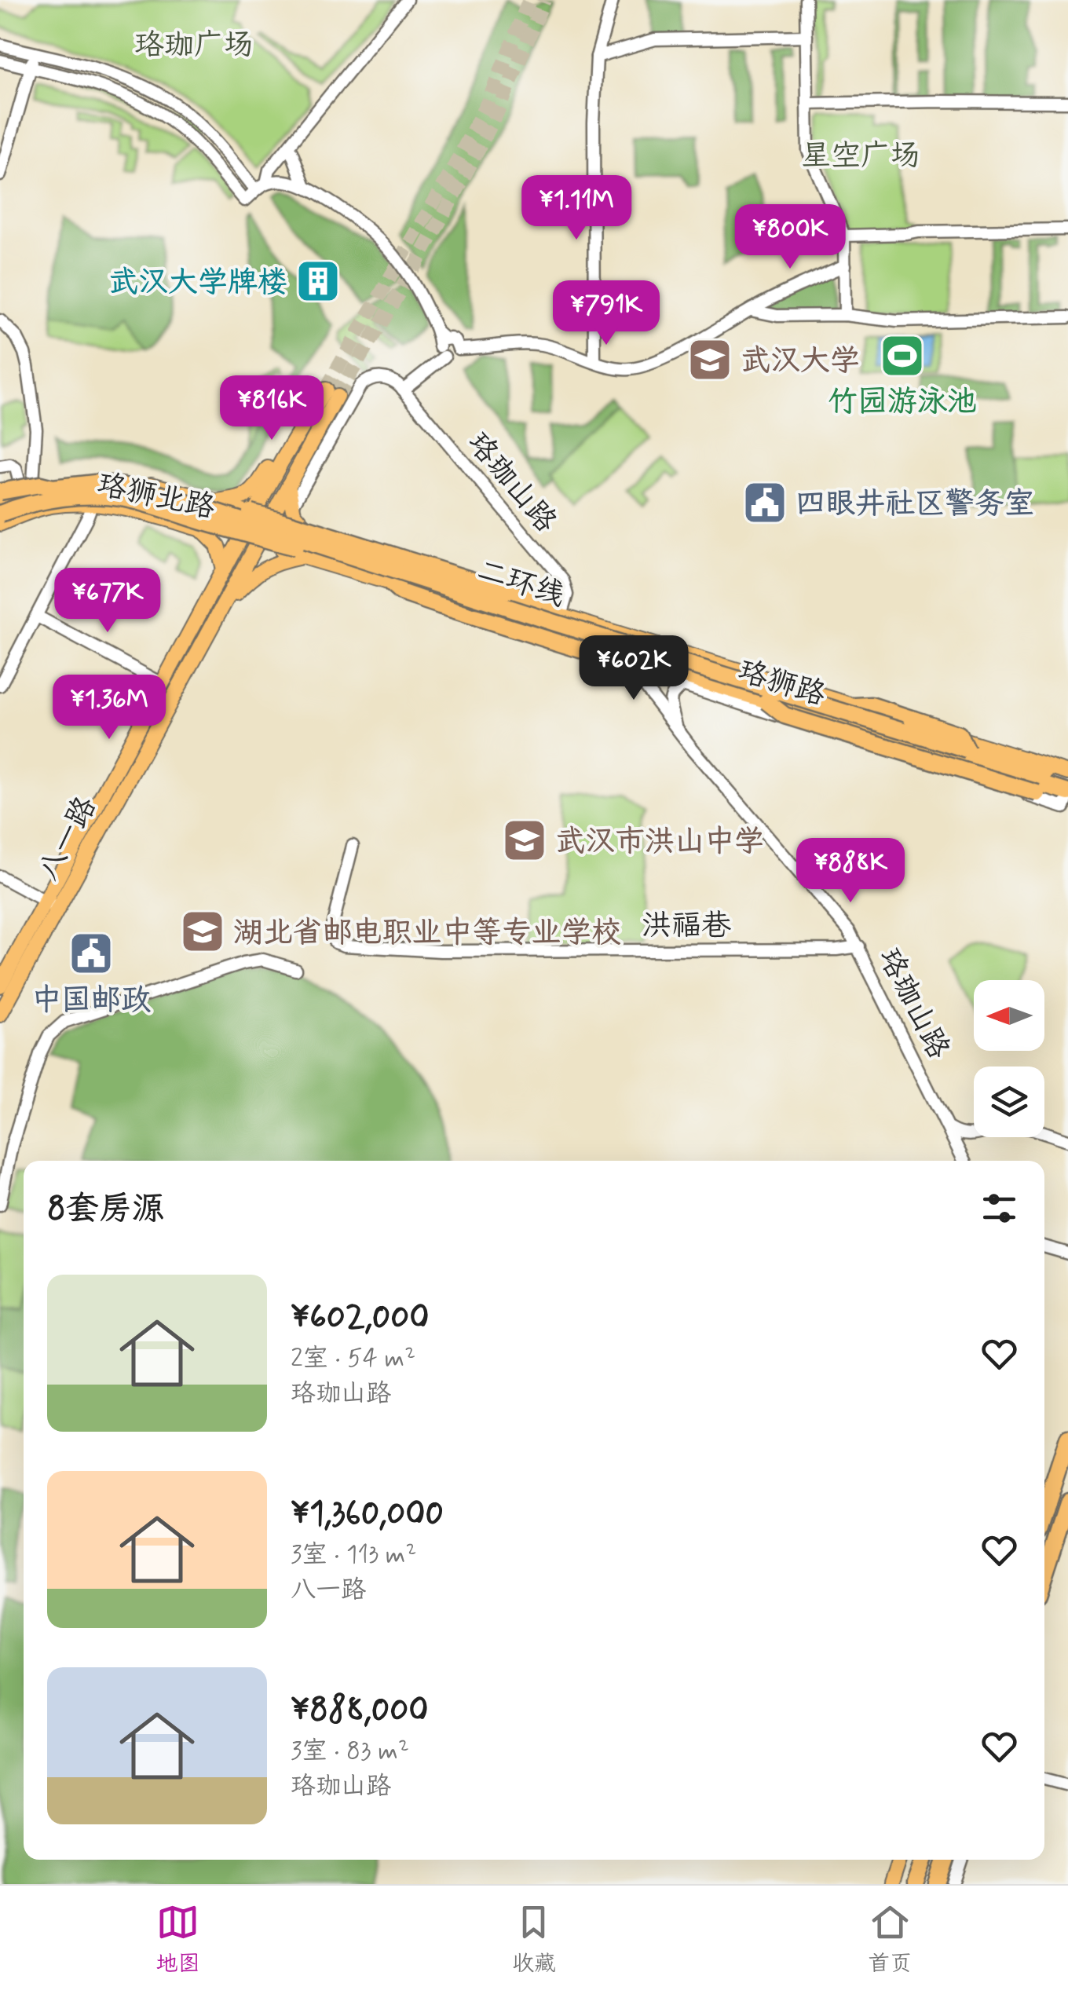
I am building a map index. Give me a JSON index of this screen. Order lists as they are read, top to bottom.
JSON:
{
  "streets": {
    "highway": ["二环线"],
    "main road": ["珞狮北路", "珞狮路", "八一路"],
    "street": ["珞珈山路", "洪福巷"]
  },
  "crossings": [
    ["珞珈山路", "珞狮路"],
    ["珞珈山路", "洪福巷"],
    ["珞狮北路", "二环线"],
    ["珞狮北路", "珞狮路"],
    ["珞狮北路", "八一路"],
    ["二环线", "珞狮路"],
    ["珞狮路", "八一路"]
  ],
  "parks": ["珞珈广场", "星空广场"],
  "places": {
    "building": ["武汉大学牌楼"],
    "sports": ["竹园游泳池"],
    "school or university": ["武汉大学", "武汉市洪山中学", "湖北省邮电职业中等专业学校"],
    "public building": ["四眼井社区警务室", "中国邮政"]
  },
  "north": "left",
  "page": {
    "price": [
      "¥1.11M",
      "¥800K",
      "¥791K",
      "¥816K",
      "¥677K",
      "¥602K",
      "¥1.36M",
      "¥888K"
    ],
    "heading": "8套房源",
    "list": [
      {
        "name": "¥602,000",
        "note": "2室 · 54 m² · 珞珈山路"
      },
      {
        "name": "¥1,360,000",
        "note": "3室 · 113 m² · 八一路"
      },
      {
        "name": "¥888,000",
        "note": "3室 · 83 m² · 珞珈山路"
      }
    ],
    "tabs": ["地图", "收藏", "首页"]
  }
}
